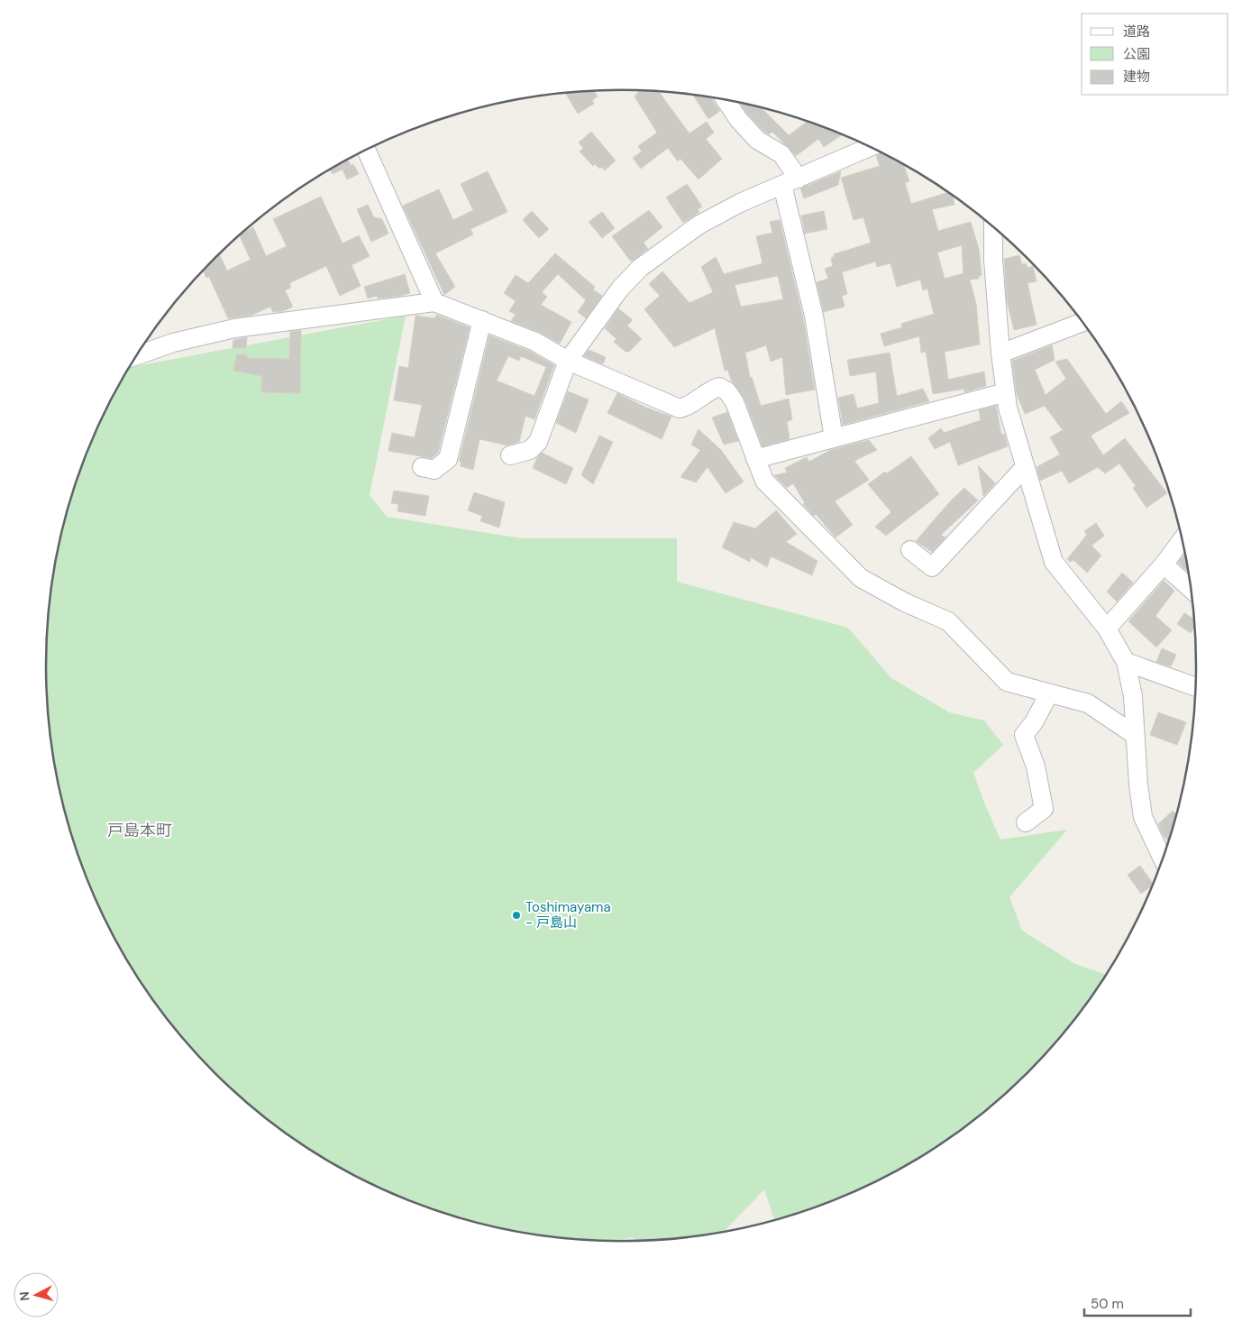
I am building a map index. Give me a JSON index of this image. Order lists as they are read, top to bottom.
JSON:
{
  "districts": ["戸島本町"],
  "places": ["Toshimayama - 戸島山"],
  "legend": ["道路", "公園", "建物"],
  "scale_bar": "50 m",
  "north": "left"
}
